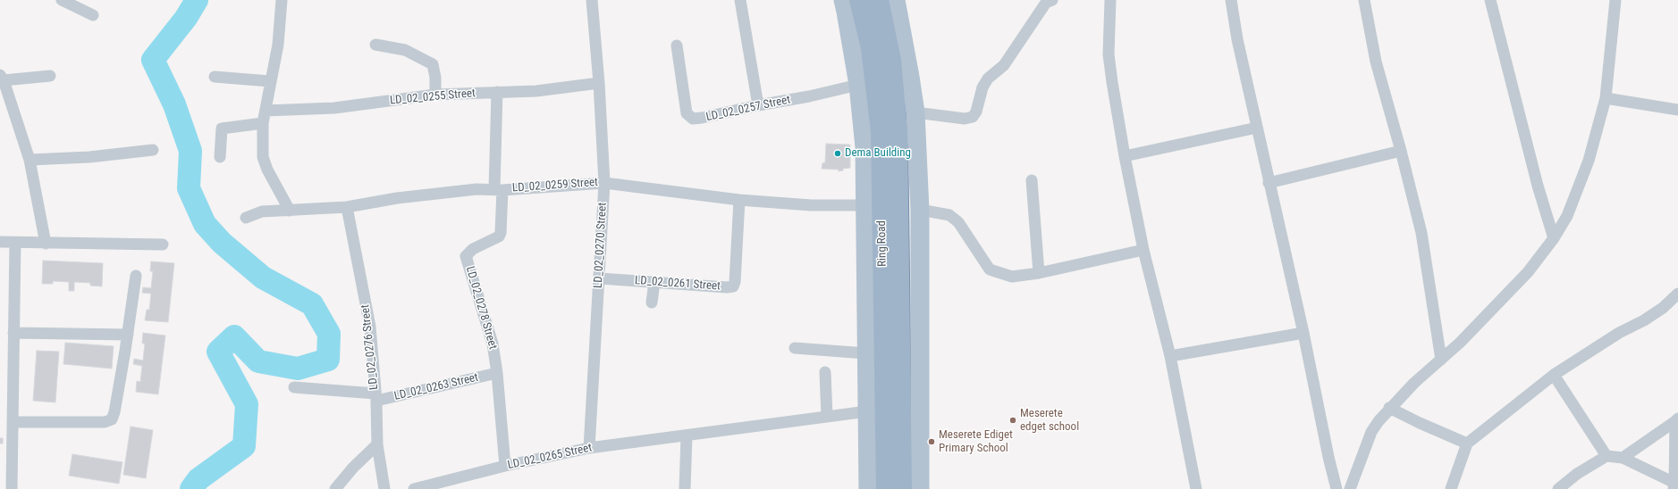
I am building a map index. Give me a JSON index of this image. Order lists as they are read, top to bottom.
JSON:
{
  "streets": {
    "highway": ["Ring Road"],
    "street": [
      "LD_02_0255 Street",
      "LD_02_0257 Street",
      "LD_02_0259 Street",
      "LD_02_0270 Street",
      "LD_02_0261 Street",
      "LD_02_0278 Street",
      "LD_02_0276 Street",
      "LD_02_0263 Street",
      "LD_02_0265 Street"
    ]
  },
  "crossings": [
    ["LD_02_0255 Street", "LD_02_0270 Street"],
    ["LD_02_0255 Street", "LD_02_0278 Street"],
    ["LD_02_0259 Street", "LD_02_0270 Street"],
    ["LD_02_0259 Street", "LD_02_0261 Street"],
    ["LD_02_0259 Street", "LD_02_0278 Street"],
    ["LD_02_0259 Street", "LD_02_0276 Street"],
    ["LD_02_0270 Street", "LD_02_0261 Street"],
    ["LD_02_0270 Street", "LD_02_0265 Street"],
    ["LD_02_0278 Street", "LD_02_0263 Street"],
    ["LD_02_0278 Street", "LD_02_0265 Street"],
    ["LD_02_0276 Street", "LD_02_0263 Street"]
  ],
  "places": ["Dema Building", "Meserete edget school", "Meserete Ediget Primary School"]
}
